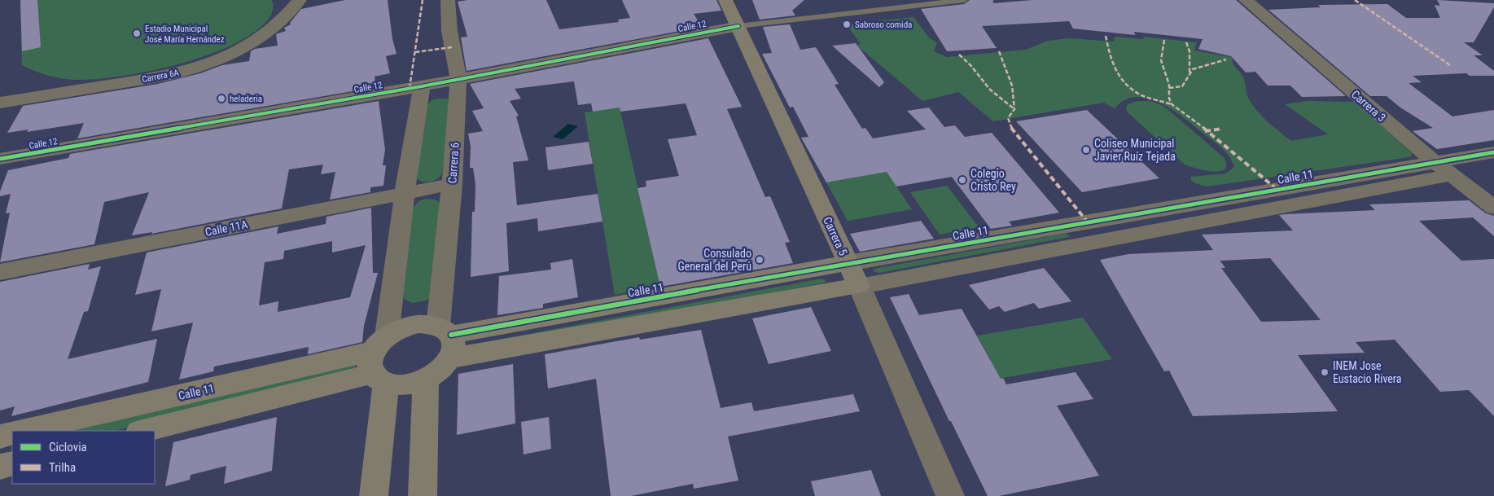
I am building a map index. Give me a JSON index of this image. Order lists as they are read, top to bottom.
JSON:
{
  "streets": {
    "street": [
      "Calle 12",
      "Carrera 6A",
      "Carrera 3",
      "Carrera 6",
      "Calle 11",
      "Calle 11A",
      "Carrera 5"
    ]
  },
  "crossings": [
    ["Calle 12", "Carrera 6"],
    ["Calle 12", "Carrera 5"],
    ["Carrera 3", "Calle 11"],
    ["Carrera 6", "Calle 11"],
    ["Carrera 6", "Calle 11A"],
    ["Calle 11", "Carrera 5"]
  ],
  "places": [
    "Sabroso comida",
    "Estadio Municipal José María Hernández",
    "heladeria",
    "Coliseo Municipal Javier Ruíz Tejada",
    "Colegio Cristo Rey",
    "Consulado General del Perú",
    "INEM Jose Eustacio Rivera"
  ],
  "legend": ["Ciclovia", "Trilha"]
}
